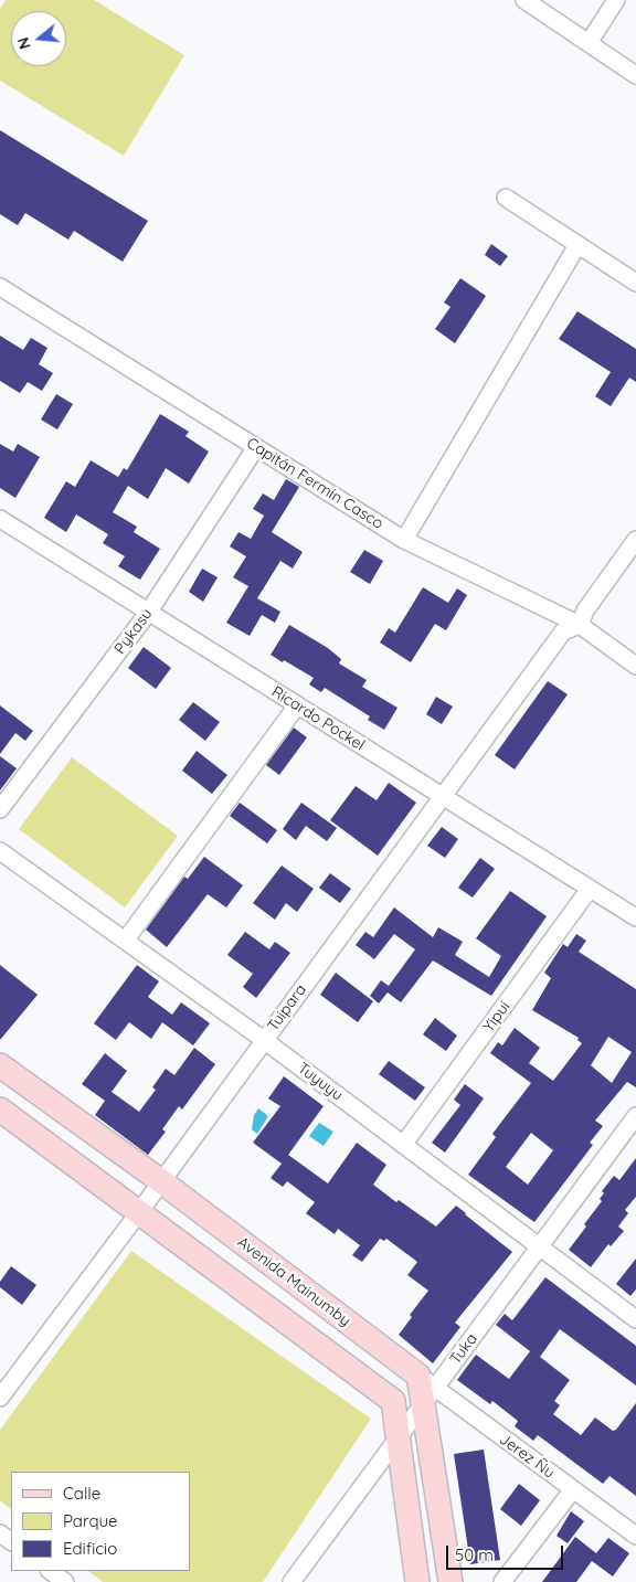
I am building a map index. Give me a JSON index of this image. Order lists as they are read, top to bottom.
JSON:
{
  "streets": {
    "street": [
      "Capitán Fermín Casco",
      "Pykasu",
      "Ricardo Pockel",
      "Tuipara",
      "Yipui",
      "Tuyuyu",
      "Avenida Mainumby",
      "Tuka",
      "Jerez Ñu"
    ]
  },
  "crossings": [
    ["Capitán Fermín Casco", "Pykasu"],
    ["Capitán Fermín Casco", "Tuipara"],
    ["Pykasu", "Ricardo Pockel"],
    ["Ricardo Pockel", "Tuipara"],
    ["Ricardo Pockel", "Yipui"],
    ["Tuipara", "Tuyuyu"],
    ["Tuipara", "Avenida Mainumby"],
    ["Yipui", "Tuyuyu"],
    ["Tuyuyu", "Tuka"],
    ["Avenida Mainumby", "Tuka"],
    ["Avenida Mainumby", "Jerez Ñu"],
    ["Tuka", "Jerez Ñu"]
  ],
  "legend": ["Calle", "Parque", "Edificio"],
  "scale_bar": "50 m",
  "north": "left"
}
